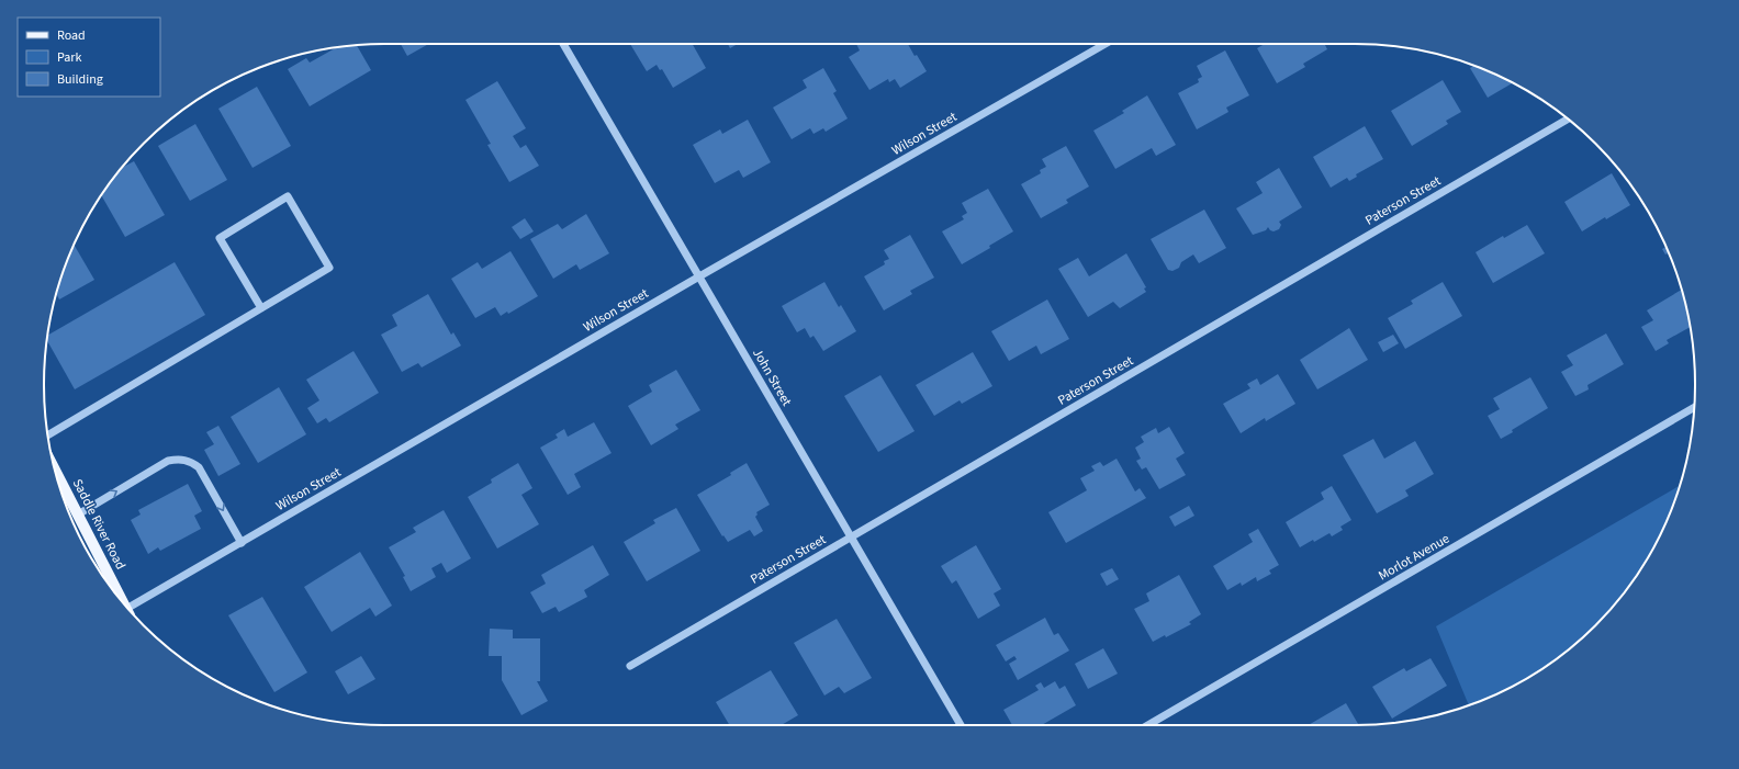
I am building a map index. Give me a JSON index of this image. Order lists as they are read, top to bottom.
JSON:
{
  "streets": {
    "main road": ["Saddle River Road"],
    "street": [
      "Wilson Street",
      "Paterson Street",
      "John Street",
      "Morlot Avenue"
    ]
  },
  "crossings": [
    ["Wilson Street", "John Street"],
    ["Paterson Street", "John Street"]
  ],
  "legend": ["Road", "Park", "Building"]
}
